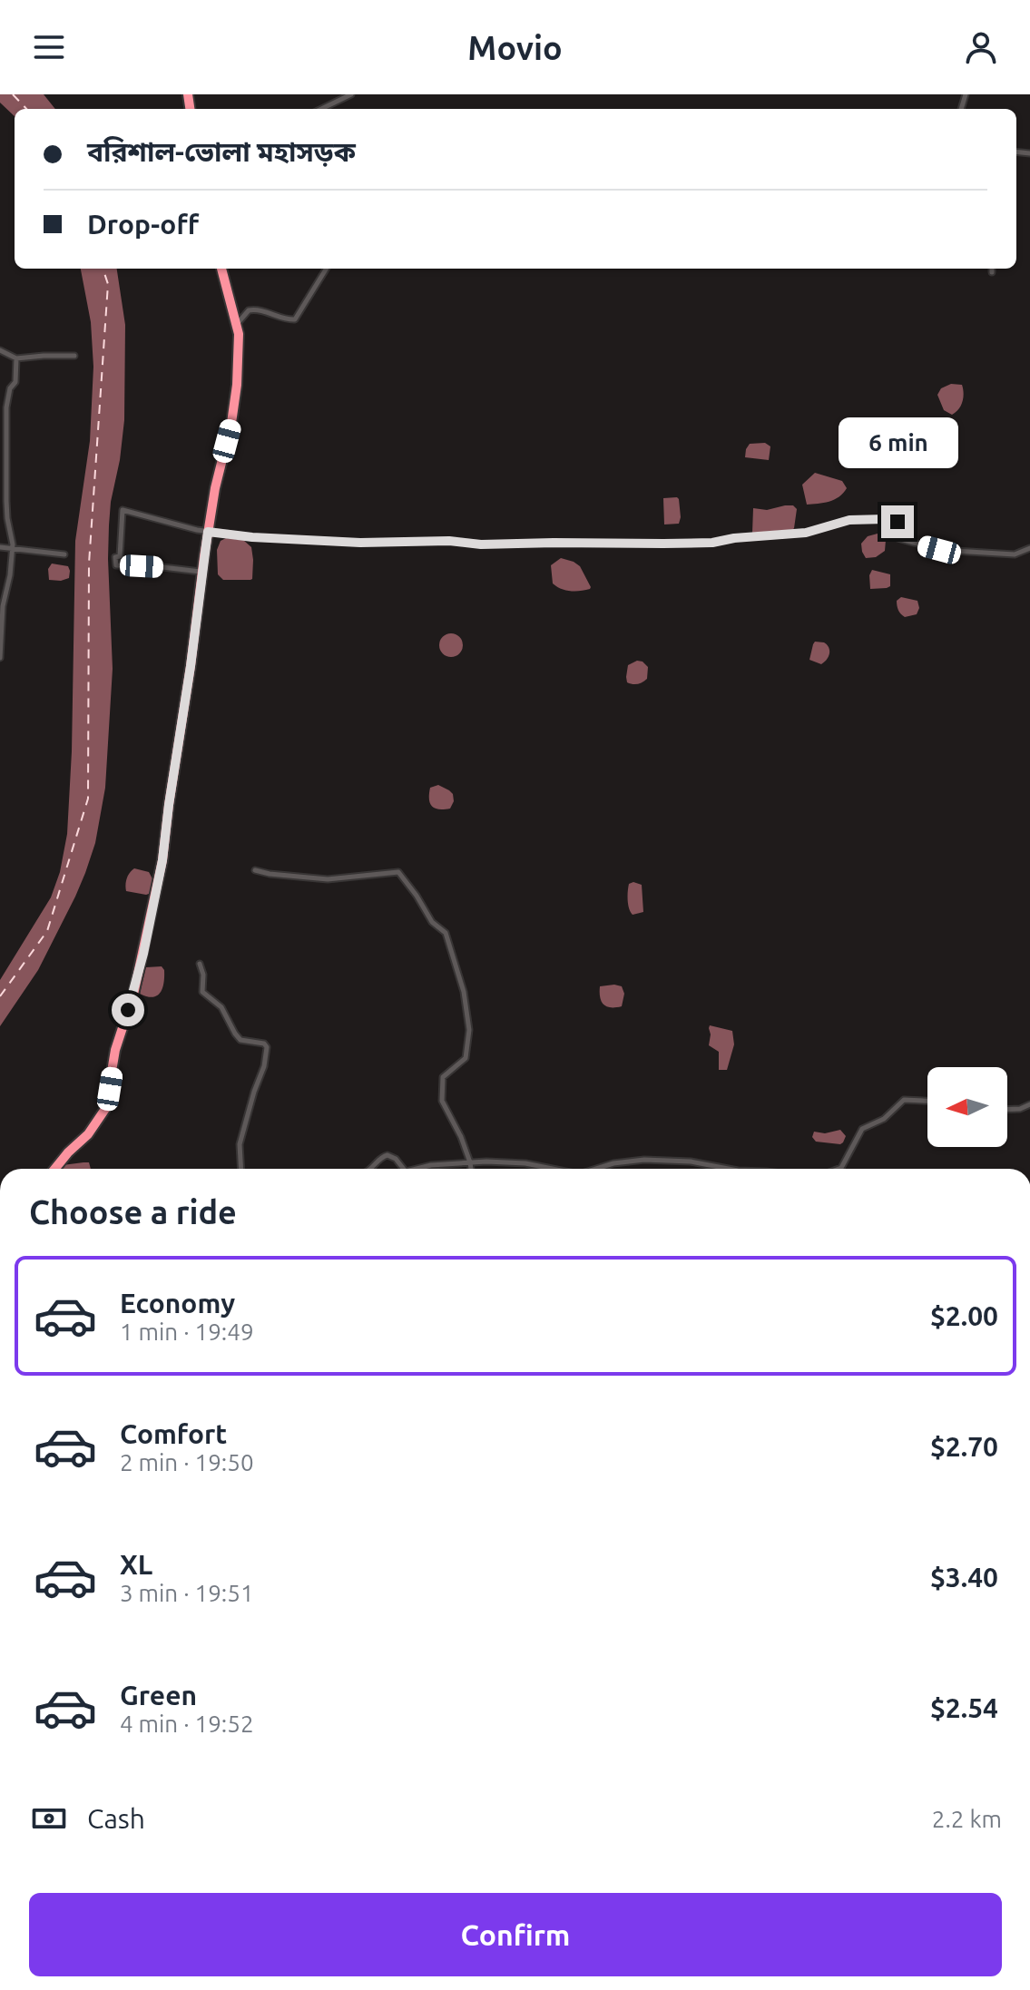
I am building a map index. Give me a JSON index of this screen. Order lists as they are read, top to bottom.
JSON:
{
  "north": "left",
  "page": {
    "header": "Movio",
    "banner": ["বরিশাল-ভোলা মহাসড়ক", "Drop-off"],
    "bubble": "6 min",
    "heading": "Choose a ride",
    "list": [
      {
        "name": "Economy",
        "note": "1 min · 19:49",
        "value": "$2.00"
      },
      {
        "name": "Comfort",
        "note": "2 min · 19:50",
        "value": "$2.70"
      },
      {
        "name": "XL",
        "note": "3 min · 19:51",
        "value": "$3.40"
      },
      {
        "name": "Green",
        "note": "4 min · 19:52",
        "value": "$2.54"
      }
    ],
    "pay": ["Cash", "2.2 km"],
    "buttons": "Confirm"
  }
}
